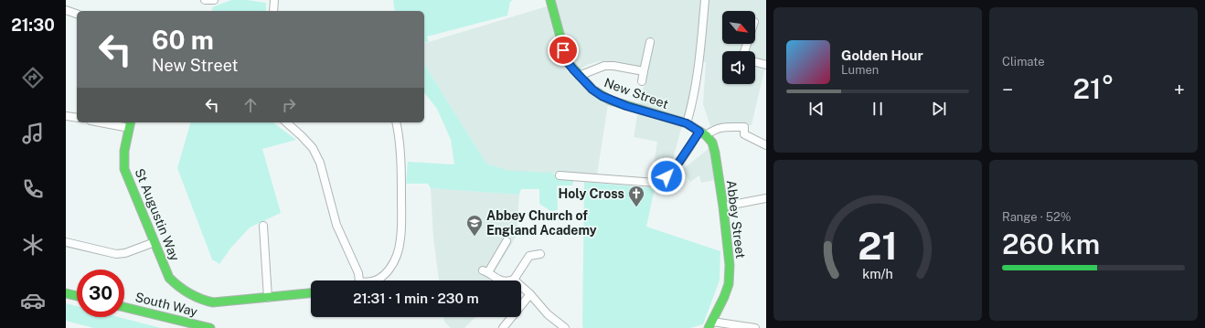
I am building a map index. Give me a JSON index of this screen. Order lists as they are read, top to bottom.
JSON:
{
  "streets": {
    "main road": [
      "New Street",
      "St Augustin Way",
      "Abbey Street",
      "South Way"
    ]
  },
  "crossings": [
    ["New Street", "Abbey Street"]
  ],
  "places": {
    "church": ["Holy Cross"],
    "school or university": ["Abbey Church of England Academy"]
  },
  "north": "bottom right",
  "page": {
    "tabs": "21:30",
    "tile": [
      "Climate",
      ["Range · 52%", "260 km"]
    ],
    "turn": ["60 m", "New Street"],
    "song": ["Golden Hour", "Lumen"],
    "heat": ["−", "21°", "+"],
    "limit": "30",
    "trip": "21:31 · 1 min · 230 m",
    "gauge": ["21", "km/h"]
  }
}
